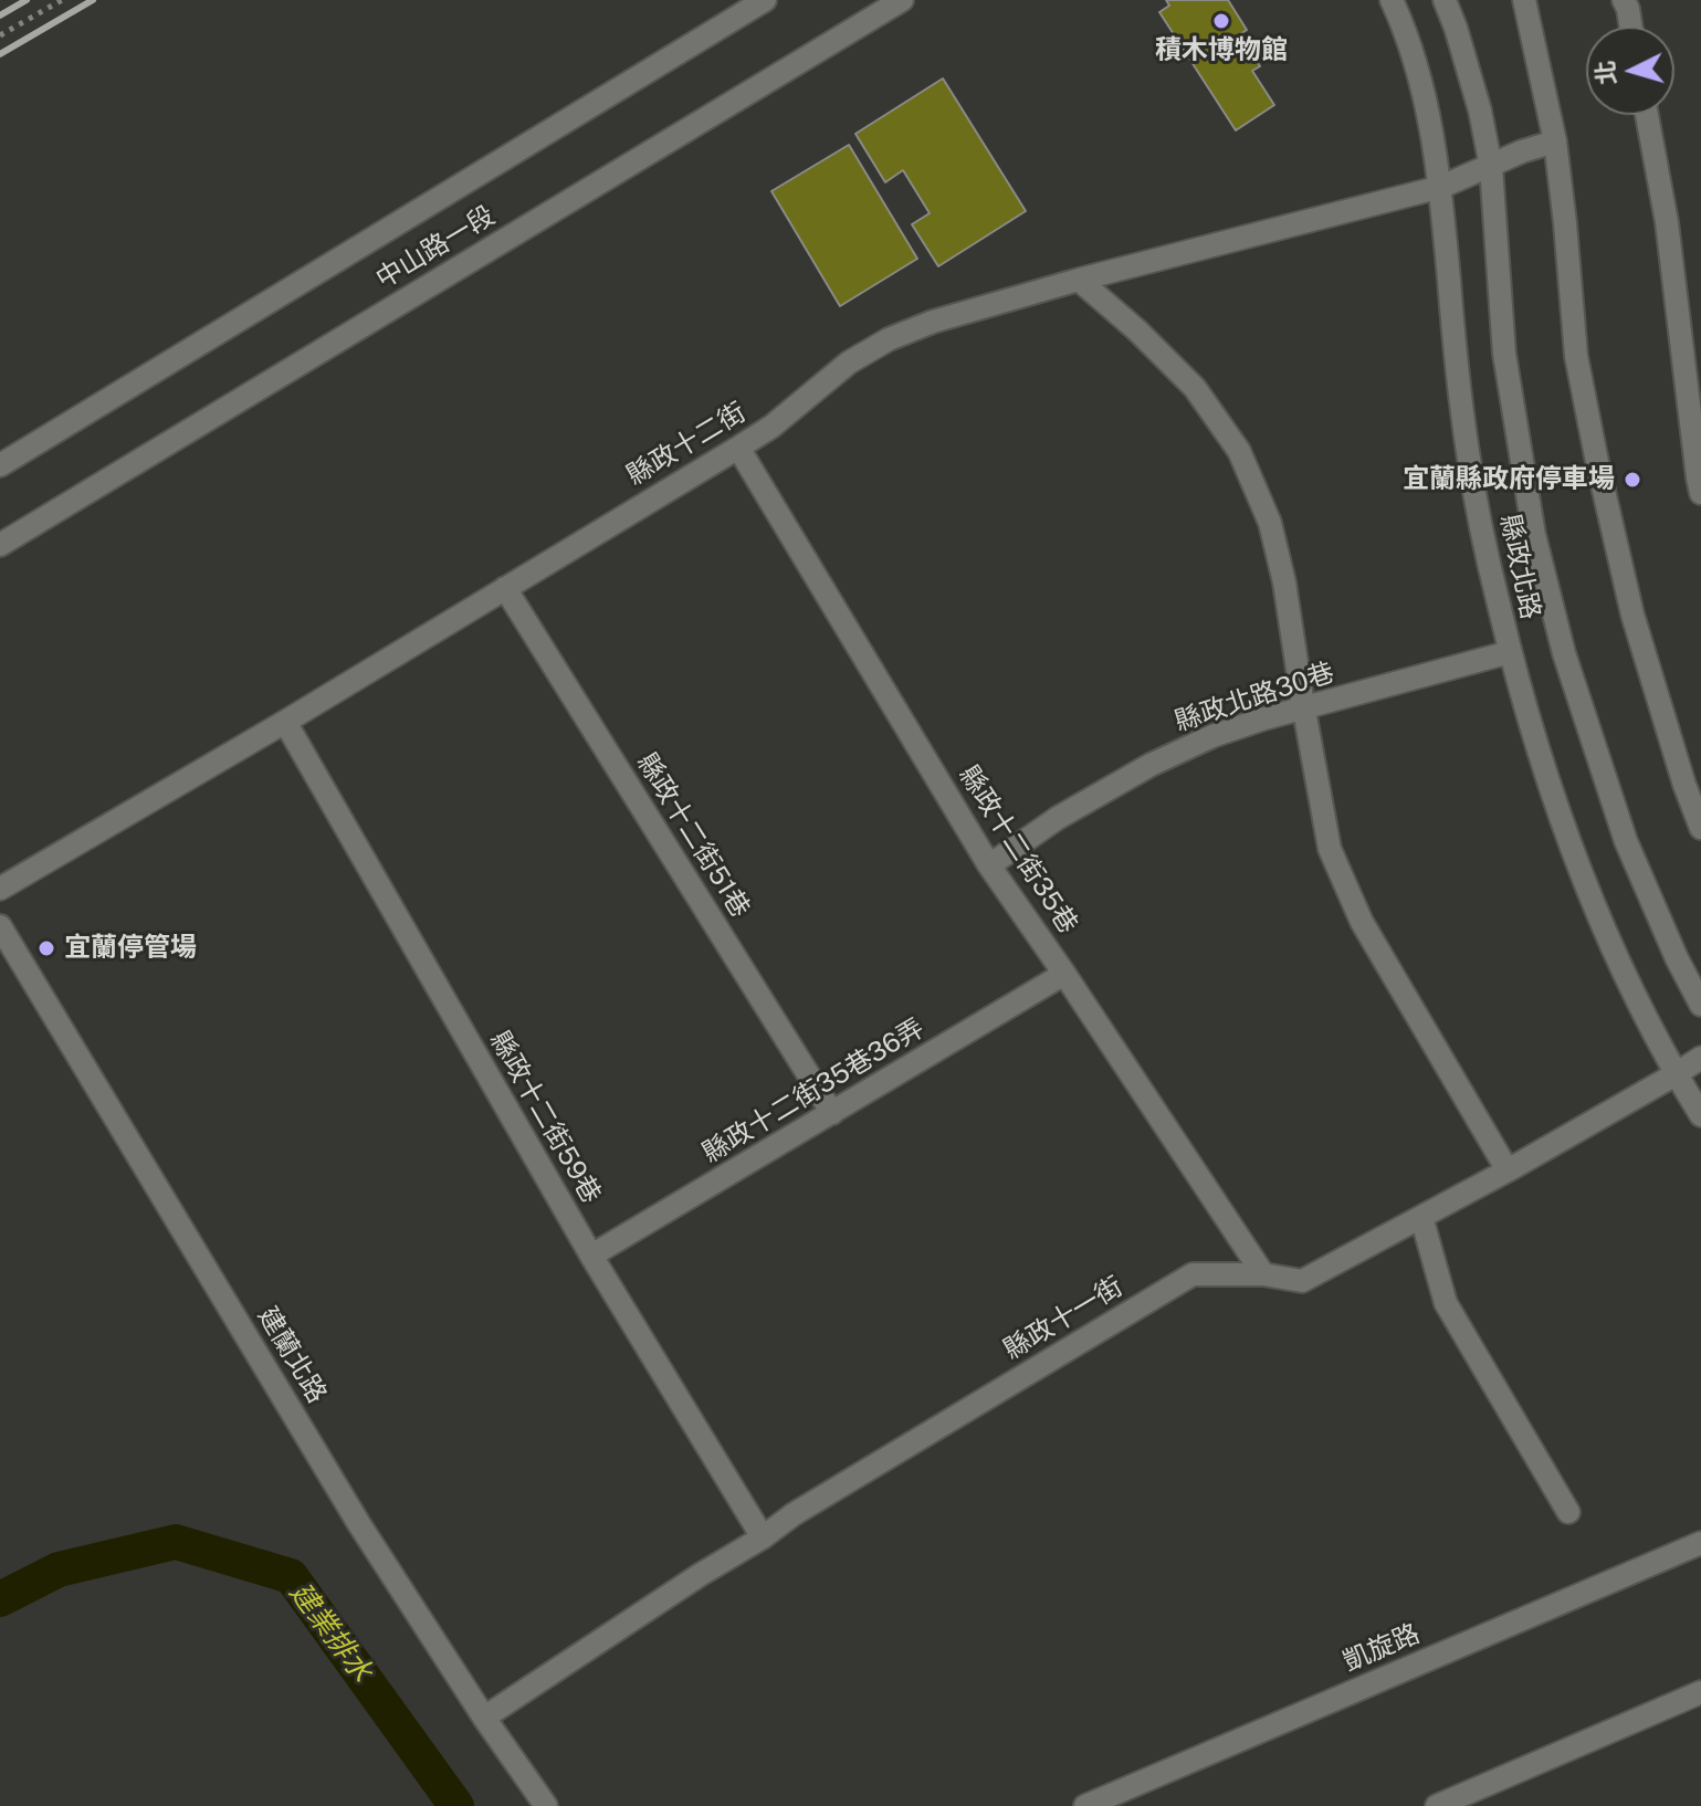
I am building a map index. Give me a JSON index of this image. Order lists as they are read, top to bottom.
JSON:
{
  "streets": {
    "street": [
      "中山路一段",
      "縣政十二街",
      "縣政北路",
      "縣政北路30巷",
      "縣政十二街51巷",
      "縣政十二街35巷",
      "縣政十二街35巷36弄",
      "縣政十二街59巷",
      "縣政十一街",
      "建蘭北路",
      "凱旋路"
    ]
  },
  "crossings": [
    ["縣政十二街", "縣政北路"],
    ["縣政十二街", "縣政十二街51巷"],
    ["縣政十二街", "縣政十二街35巷"],
    ["縣政十二街", "縣政十二街59巷"],
    ["縣政北路", "縣政北路30巷"],
    ["縣政北路", "縣政十一街"],
    ["縣政北路30巷", "縣政十二街35巷"],
    ["縣政十二街51巷", "縣政十二街35巷36弄"],
    ["縣政十二街35巷", "縣政十二街35巷36弄"],
    ["縣政十二街35巷", "縣政十一街"],
    ["縣政十二街35巷36弄", "縣政十二街59巷"],
    ["縣政十二街59巷", "縣政十一街"],
    ["縣政十一街", "建蘭北路"]
  ],
  "water": ["建業排水"],
  "places": ["積木博物館", "宜蘭縣政府停車場", "宜蘭停管場"],
  "north": "left"
}
